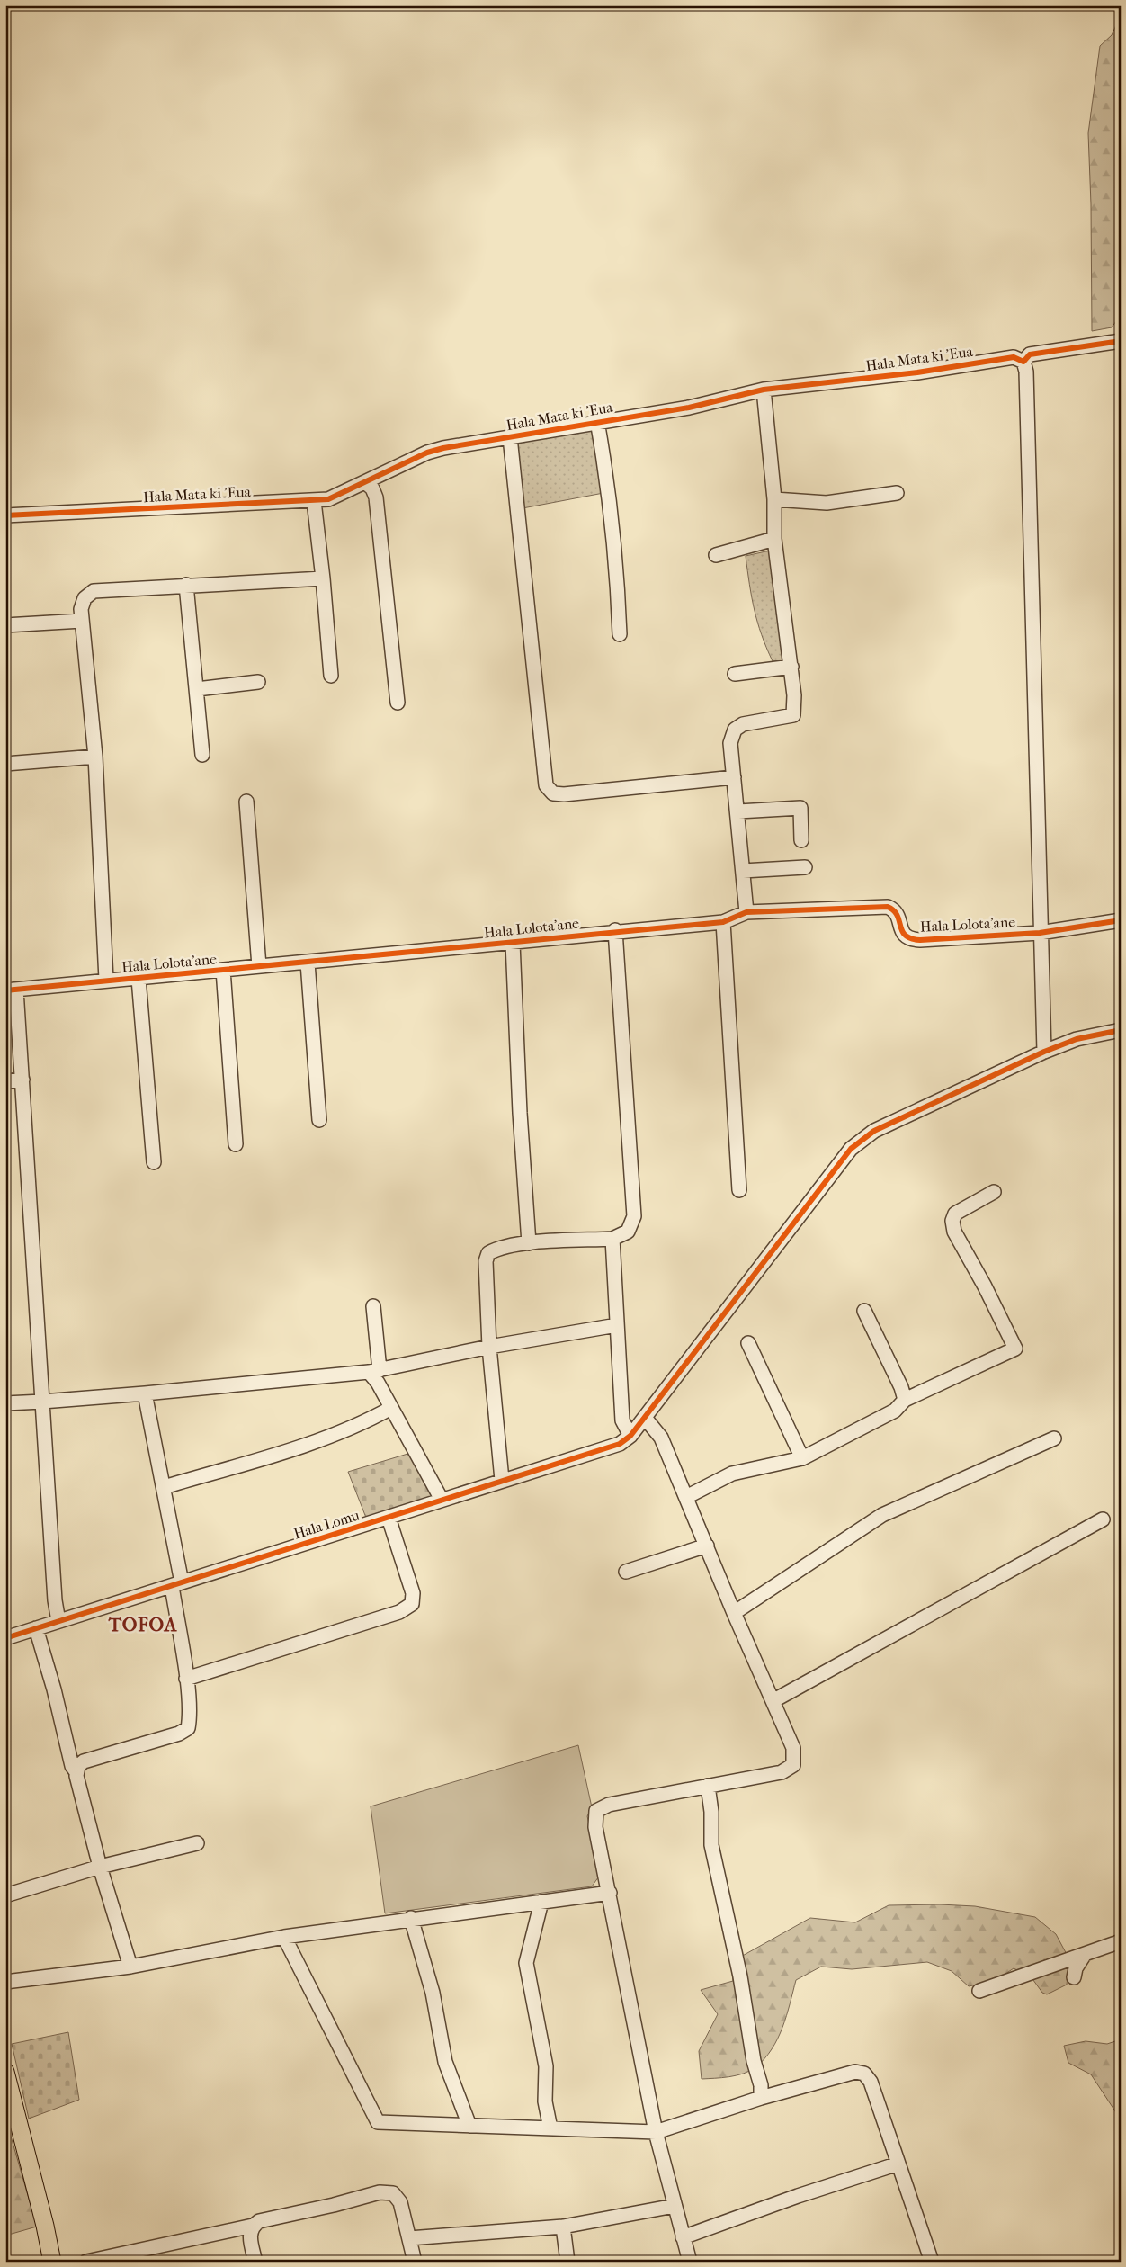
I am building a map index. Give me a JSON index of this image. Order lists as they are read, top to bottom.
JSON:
{
  "streets": {
    "street": ["Hala Mata ki 'Eua", "Hala Lolota'ane", "Hala Lomu"]
  },
  "districts": ["TOFOA"]
}
